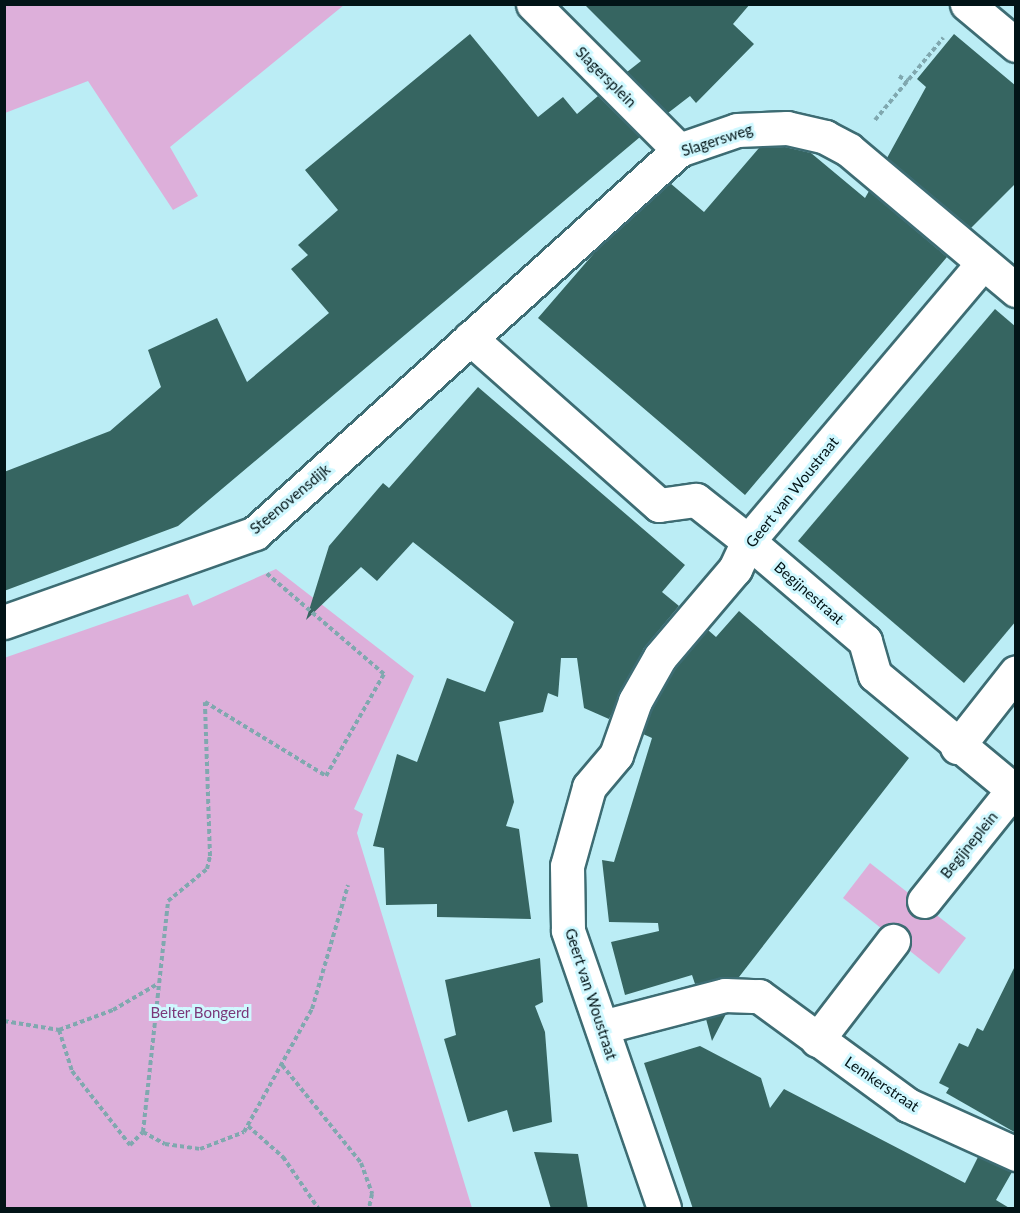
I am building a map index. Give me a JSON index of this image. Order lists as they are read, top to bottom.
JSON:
{
  "streets": {
    "street": [
      "Slagersplein",
      "Slagersweg",
      "Geert van Woustraat",
      "Steenovensdijk",
      "Begijnestraat",
      "Begijneplein",
      "Lemkerstraat"
    ]
  },
  "crossings": [
    ["Slagersplein", "Slagersweg"],
    ["Slagersweg", "Geert van Woustraat"],
    ["Slagersweg", "Steenovensdijk"],
    ["Slagersweg", "Begijnestraat"],
    ["Geert van Woustraat", "Begijnestraat"],
    ["Geert van Woustraat", "Lemkerstraat"],
    ["Steenovensdijk", "Begijnestraat"],
    ["Begijnestraat", "Begijneplein"]
  ],
  "parks": ["Belter Bongerd"]
}
